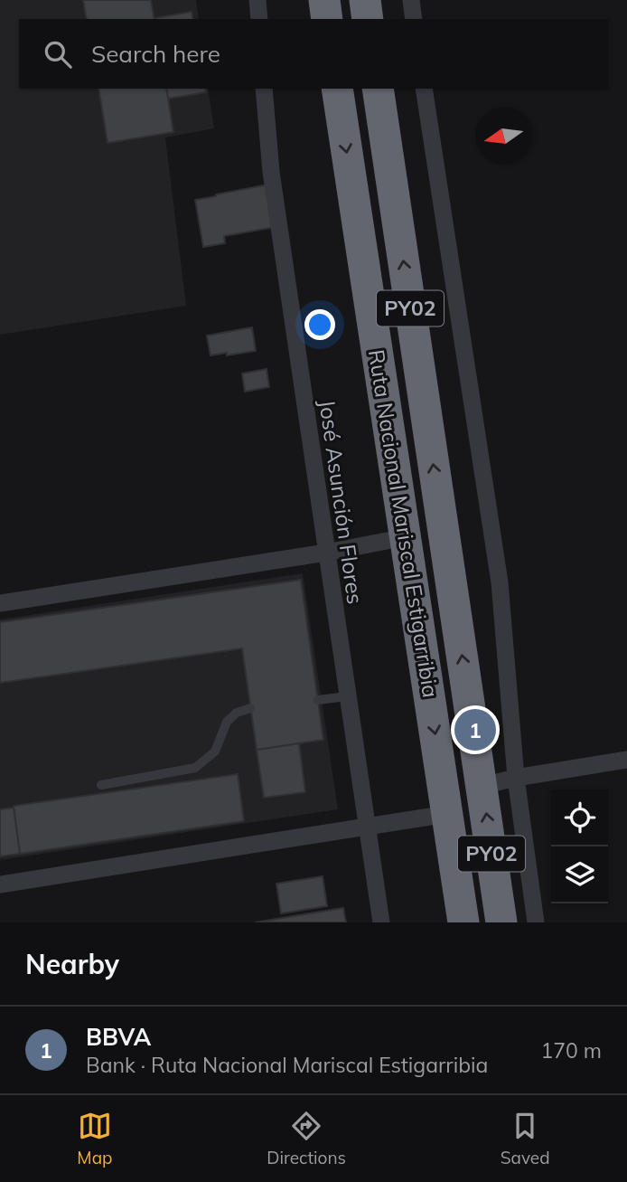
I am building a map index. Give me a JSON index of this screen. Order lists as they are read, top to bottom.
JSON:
{
  "streets": {
    "highway": ["PY02", "Ruta Nacional Mariscal Estigarribia"],
    "street": ["José Asunción Flores"]
  },
  "north": "left",
  "page": {
    "search": "Search here",
    "pins": "1",
    "heading": "Nearby",
    "list": [
      {
        "mark": "1",
        "name": "BBVA",
        "note": "Bank · Ruta Nacional Mariscal Estigarribia",
        "value": "170 m"
      }
    ],
    "nav": ["Map", "Directions", "Saved"]
  }
}
